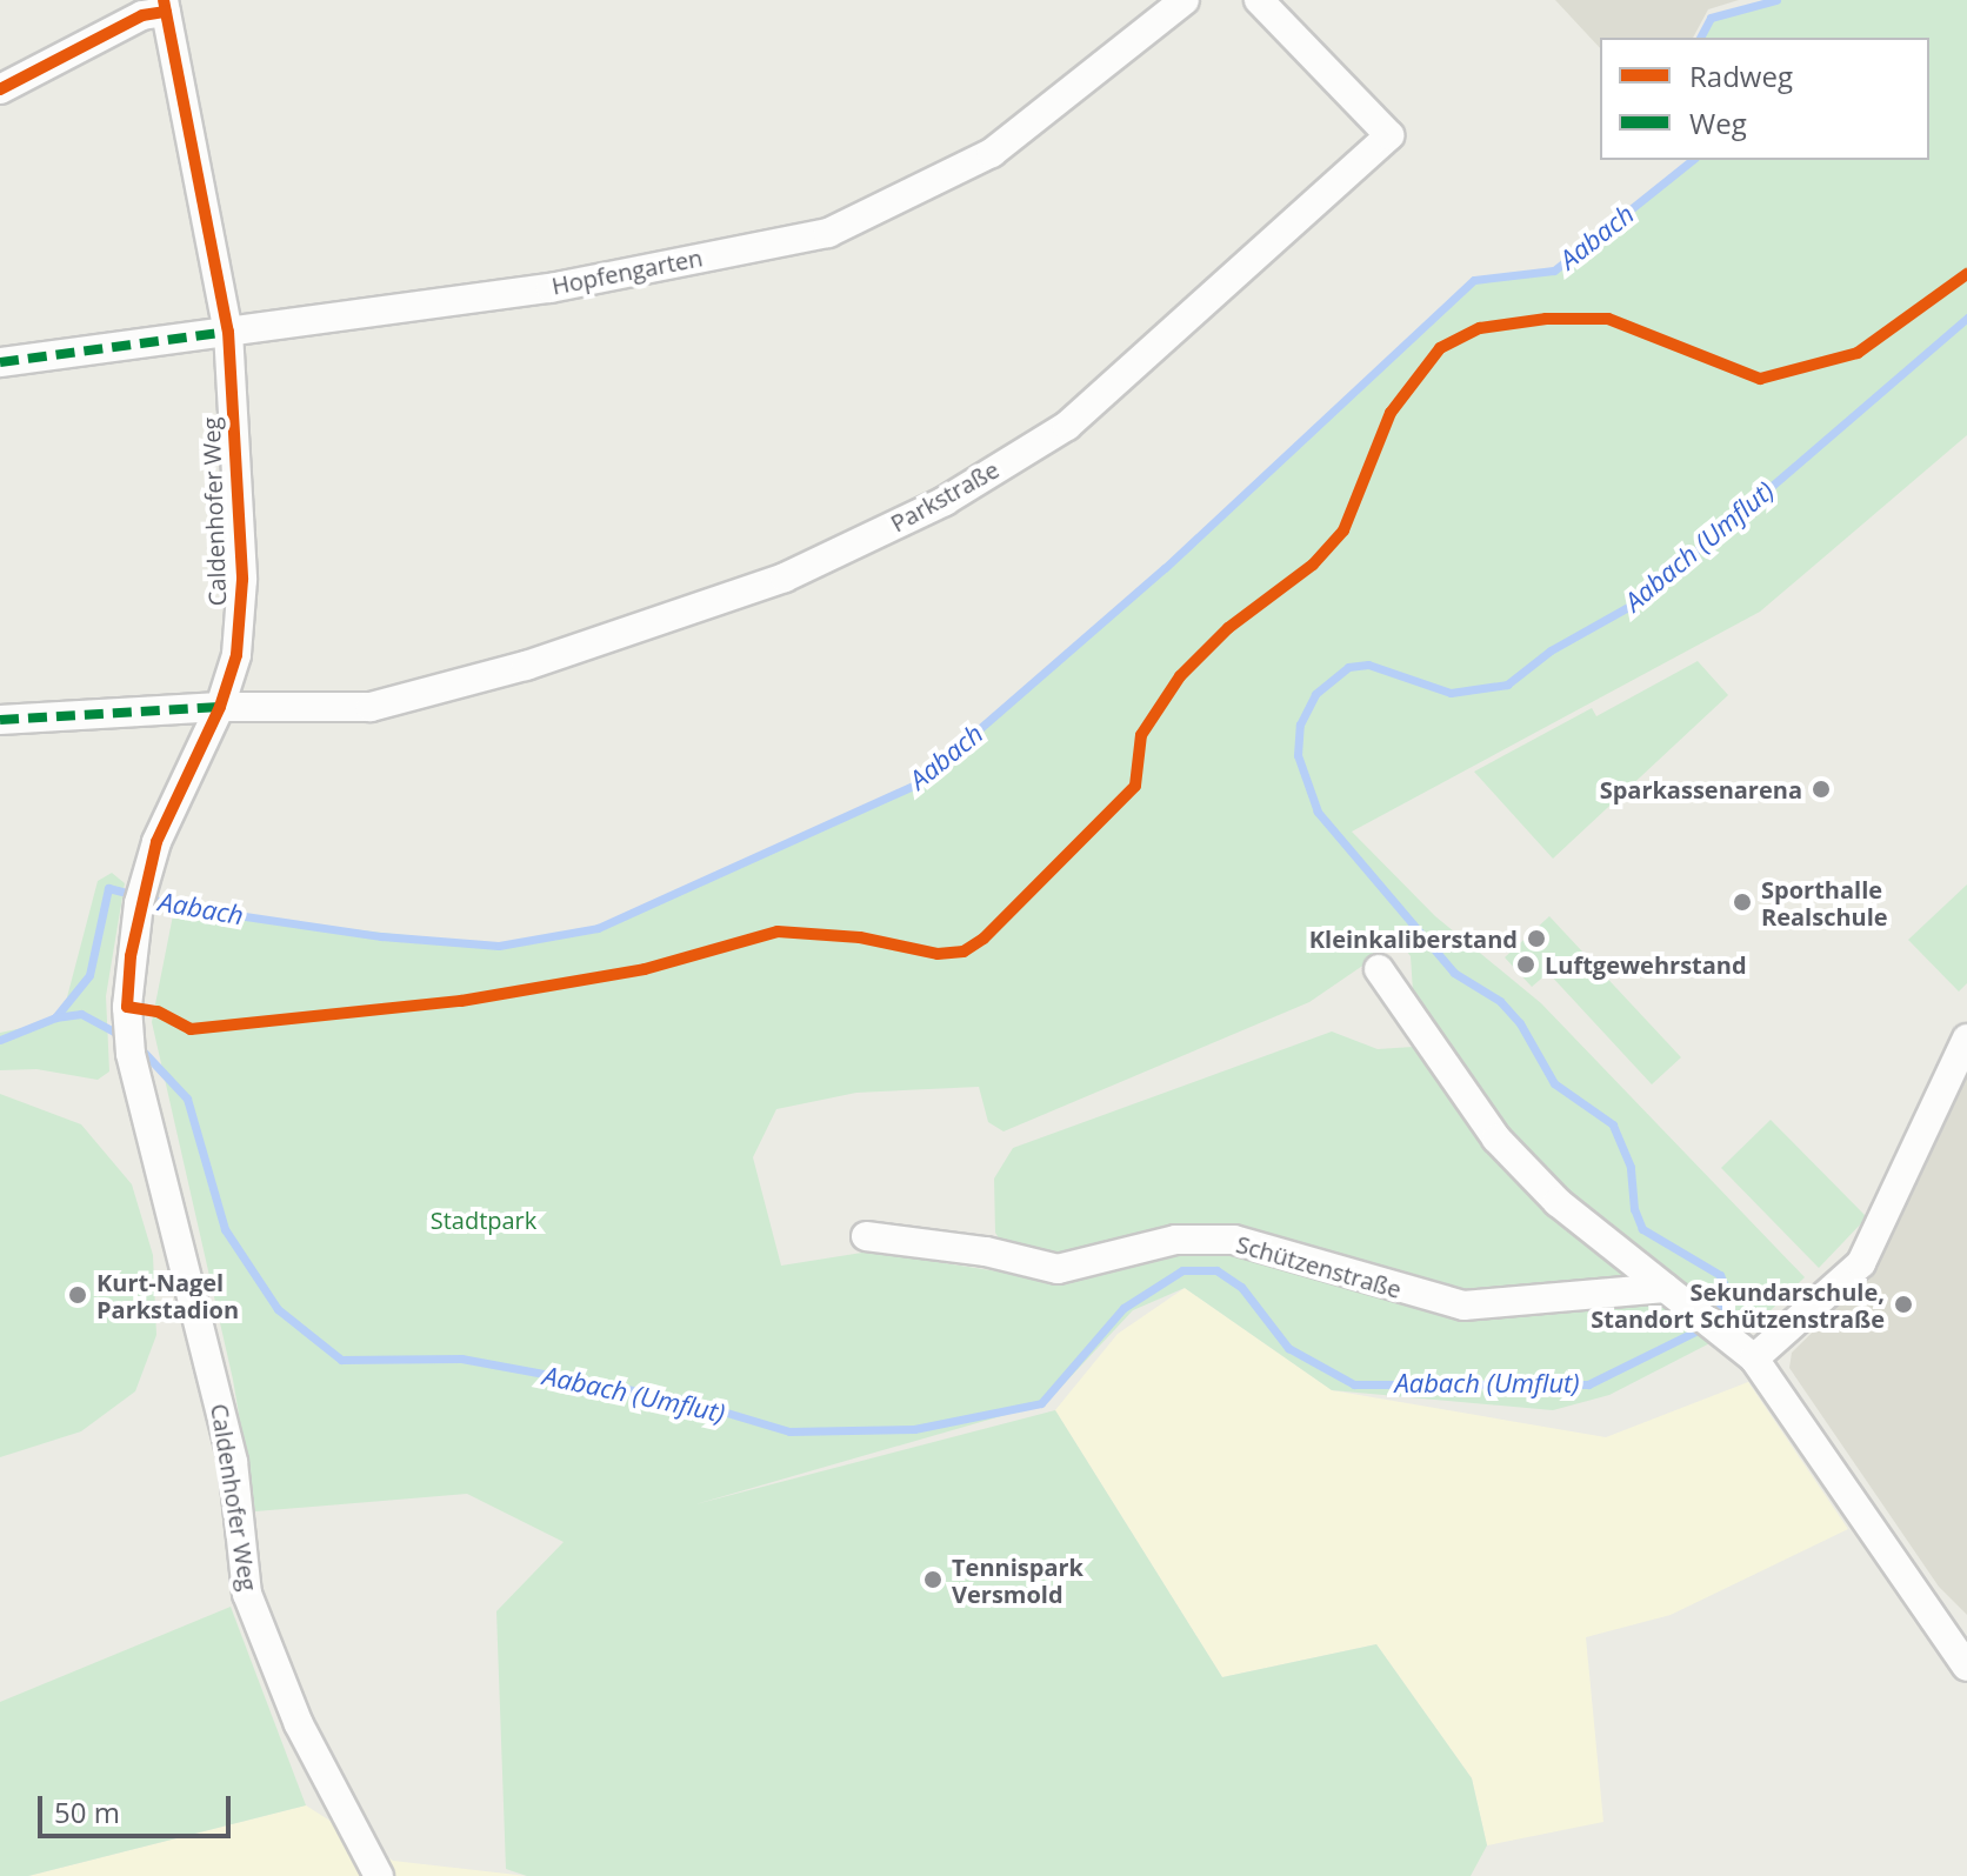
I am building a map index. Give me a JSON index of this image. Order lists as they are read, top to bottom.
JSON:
{
  "streets": {
    "street": [
      "Hopfengarten",
      "Parkstraße",
      "Caldenhofer Weg",
      "Schützenstraße"
    ]
  },
  "crossings": [
    ["Hopfengarten", "Caldenhofer Weg"],
    ["Parkstraße", "Caldenhofer Weg"]
  ],
  "water": ["Aabach", "Aabach (Umflut)"],
  "parks": ["Stadtpark"],
  "places": [
    "Sparkassenarena",
    "Sporthalle Realschule",
    "Kleinkaliberstand",
    "Luftgewehrstand",
    "Kurt-Nagel Parkstadion",
    "Sekundarschule, Standort Schützenstraße",
    "Tennispark Versmold"
  ],
  "legend": ["Radweg", "Weg"],
  "scale_bar": "50 m"
}
